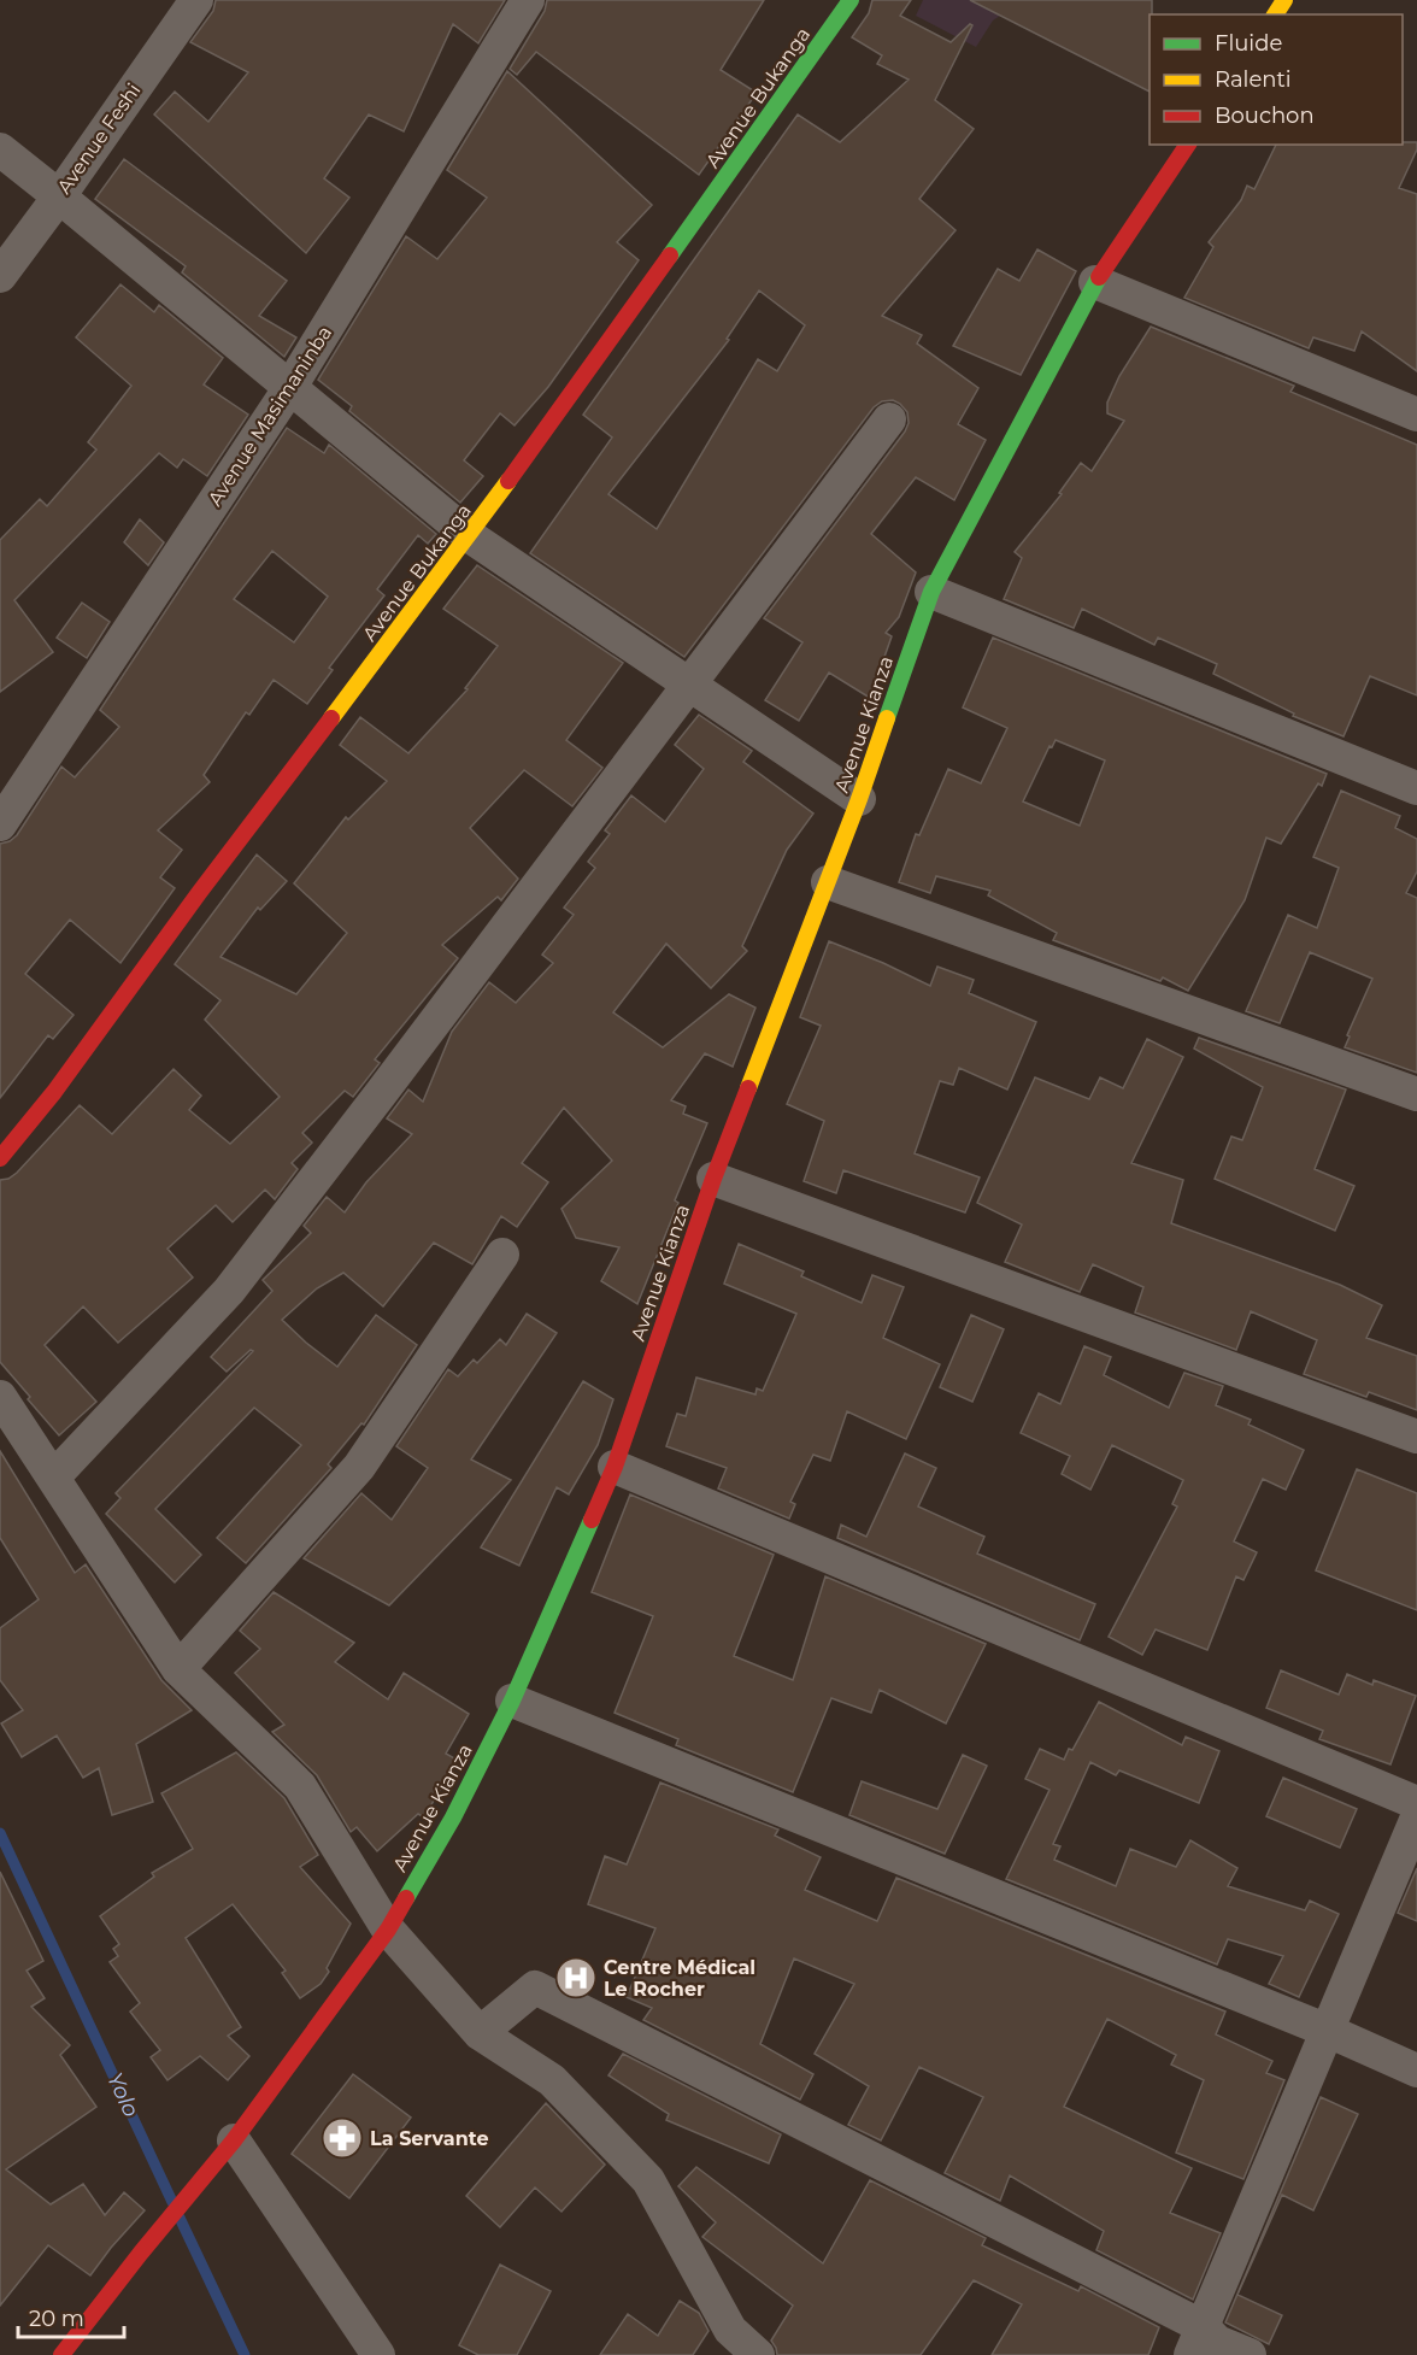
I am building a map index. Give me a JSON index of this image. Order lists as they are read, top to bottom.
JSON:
{
  "streets": {
    "street": [
      "Avenue Bukanga",
      "Avenue Feshi",
      "Avenue Masimaninba",
      "Avenue Kianza"
    ]
  },
  "water": ["Yolo"],
  "places": {
    "hospital": ["Centre Médical Le Rocher"],
    "pharmacy": ["La Servante"]
  },
  "legend": ["Fluide", "Ralenti", "Bouchon"],
  "scale_bar": "20 m"
}
